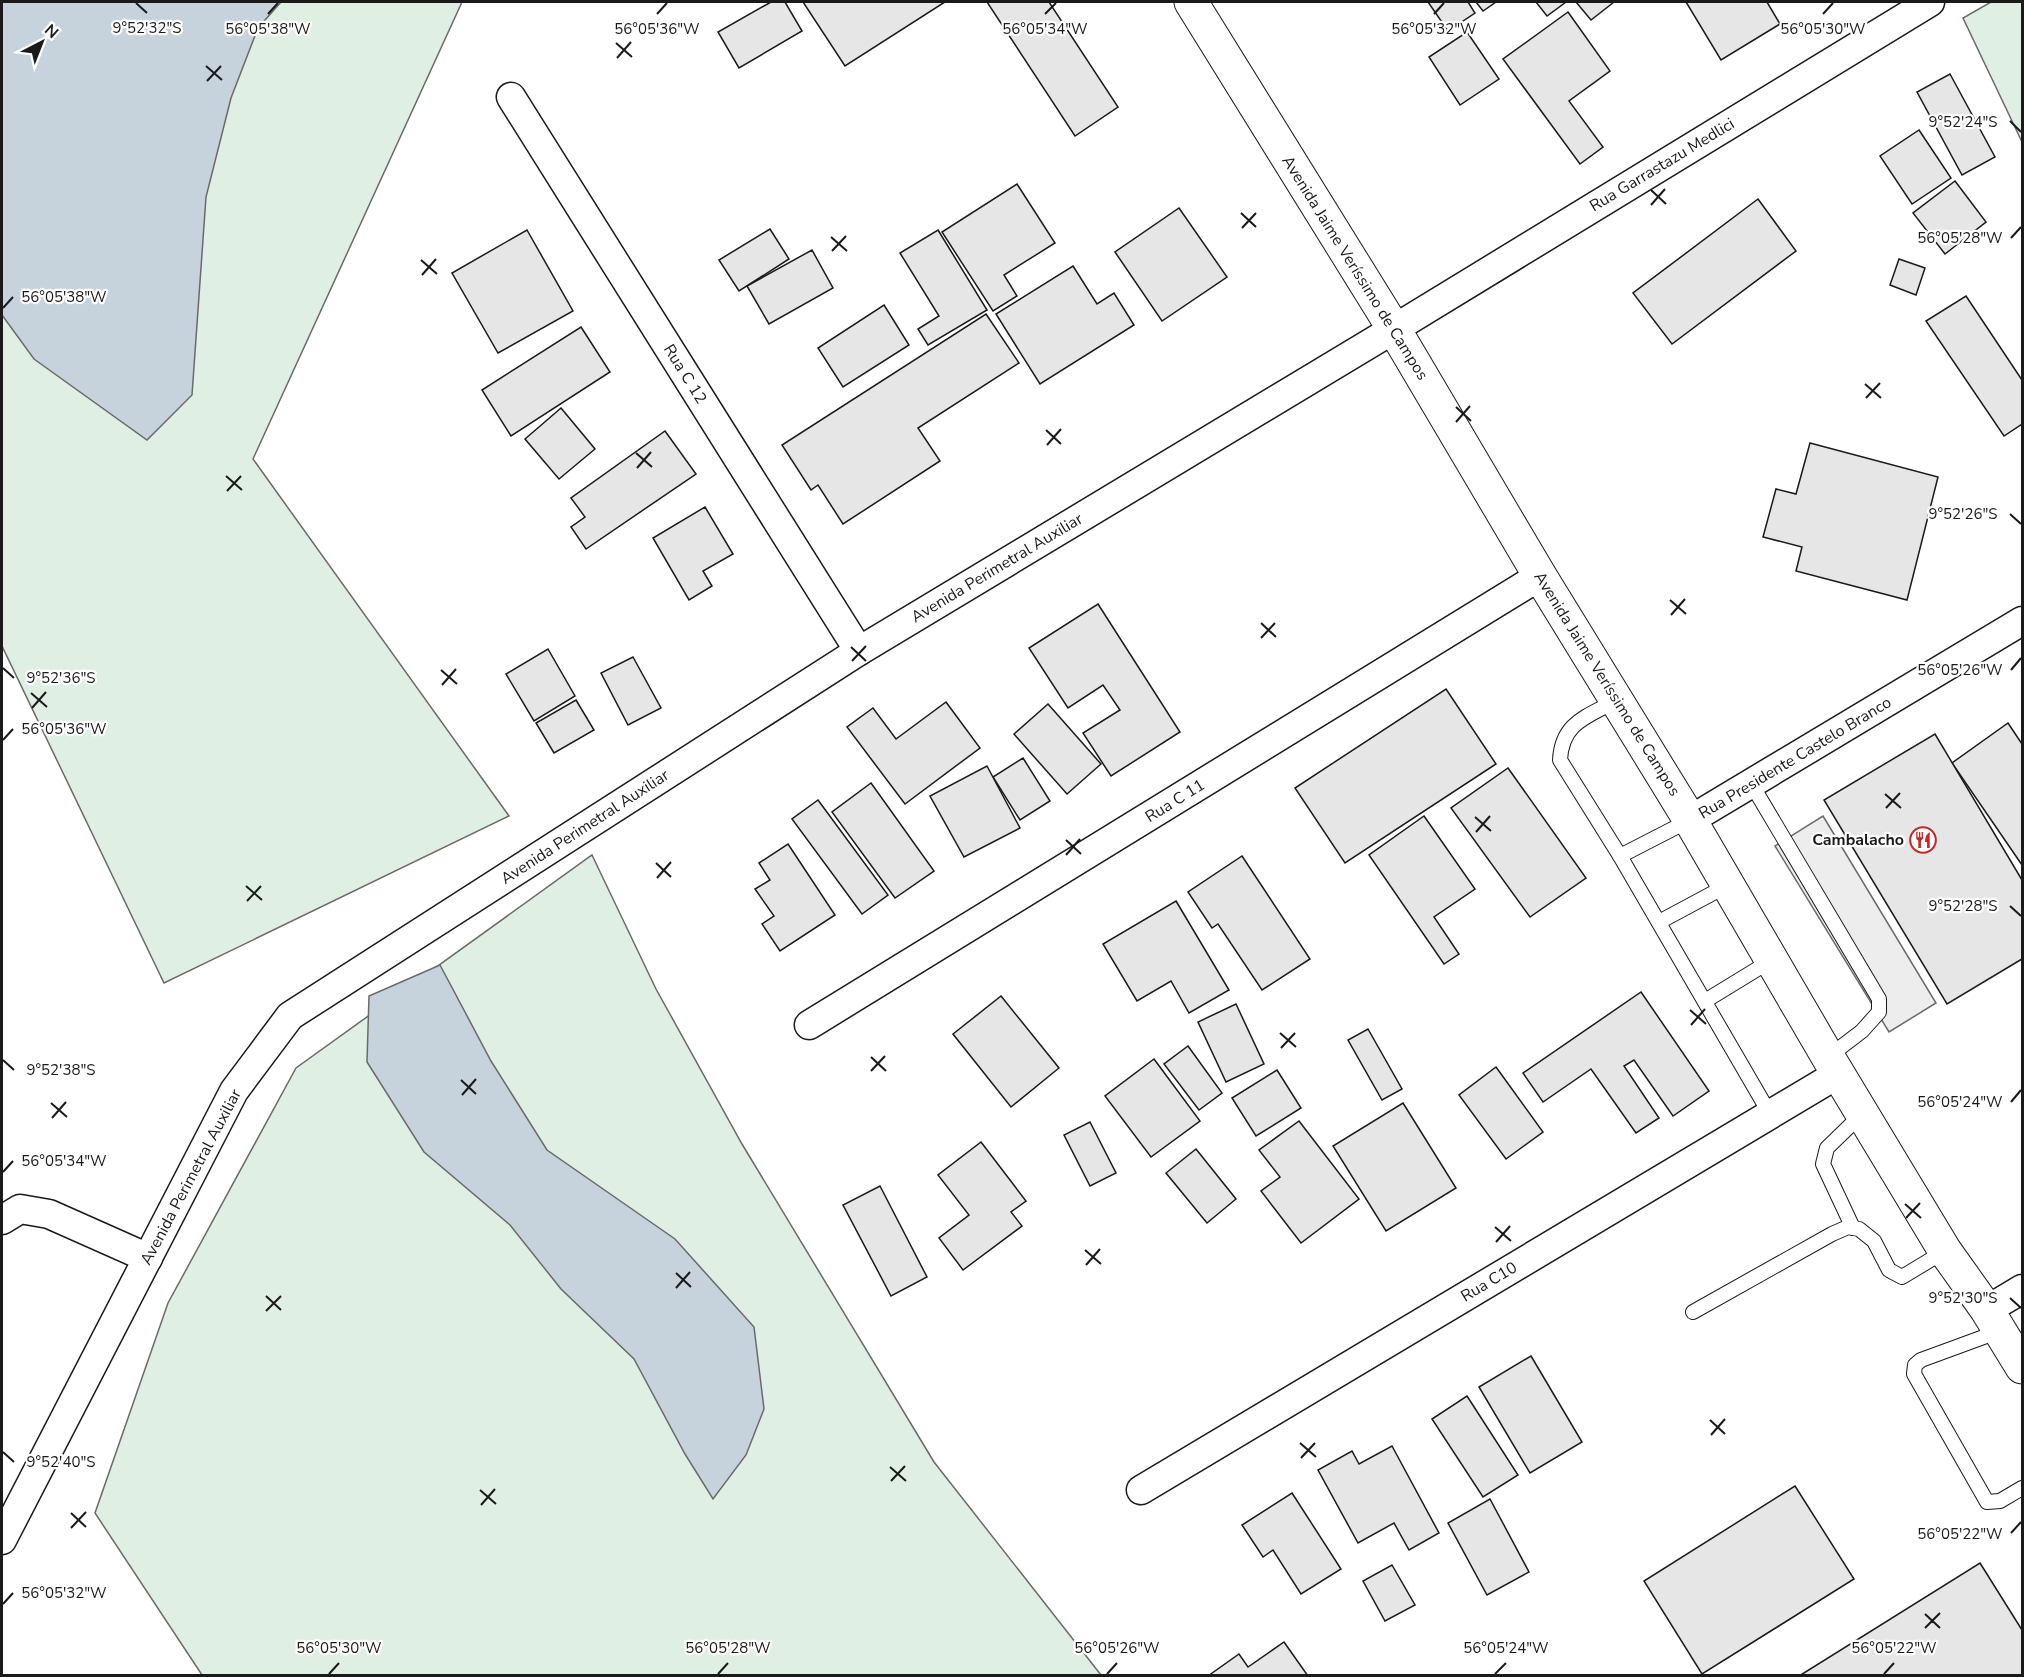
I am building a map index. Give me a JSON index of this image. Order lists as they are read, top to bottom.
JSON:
{
  "streets": {
    "street": [
      "Rua Garrastazu Medlici",
      "Avenida Jaime Veríssimo de Campos",
      "Rua C 12",
      "Avenida Perimetral Auxiliar",
      "Rua Presidente Castelo Branco",
      "Rua C 11",
      "Rua C10"
    ]
  },
  "crossings": [
    ["Rua Garrastazu Medlici", "Avenida Jaime Veríssimo de Campos"],
    ["Rua Garrastazu Medlici", "Avenida Perimetral Auxiliar"],
    ["Avenida Jaime Veríssimo de Campos", "Avenida Perimetral Auxiliar"],
    ["Avenida Jaime Veríssimo de Campos", "Rua Presidente Castelo Branco"],
    ["Avenida Jaime Veríssimo de Campos", "Rua C 11"],
    ["Avenida Jaime Veríssimo de Campos", "Rua C10"],
    ["Rua C 12", "Avenida Perimetral Auxiliar"]
  ],
  "places": {
    "restaurant": ["Cambalacho"]
  },
  "north": "top right",
  "coordinates": [
    "9°52'32\"S",
    "56°05'38\"W",
    "56°05'36\"W",
    "56°05'32\"W",
    "56°05'30\"W",
    "56°05'34\"W",
    "9°52'24\"S",
    "56°05'28\"W",
    "9°52'26\"S",
    "56°05'26\"W",
    "9°52'36\"S",
    "9°52'28\"S",
    "9°52'38\"S",
    "56°05'24\"W",
    "9°52'30\"S",
    "9°52'40\"S",
    "56°05'22\"W"
  ]
}
